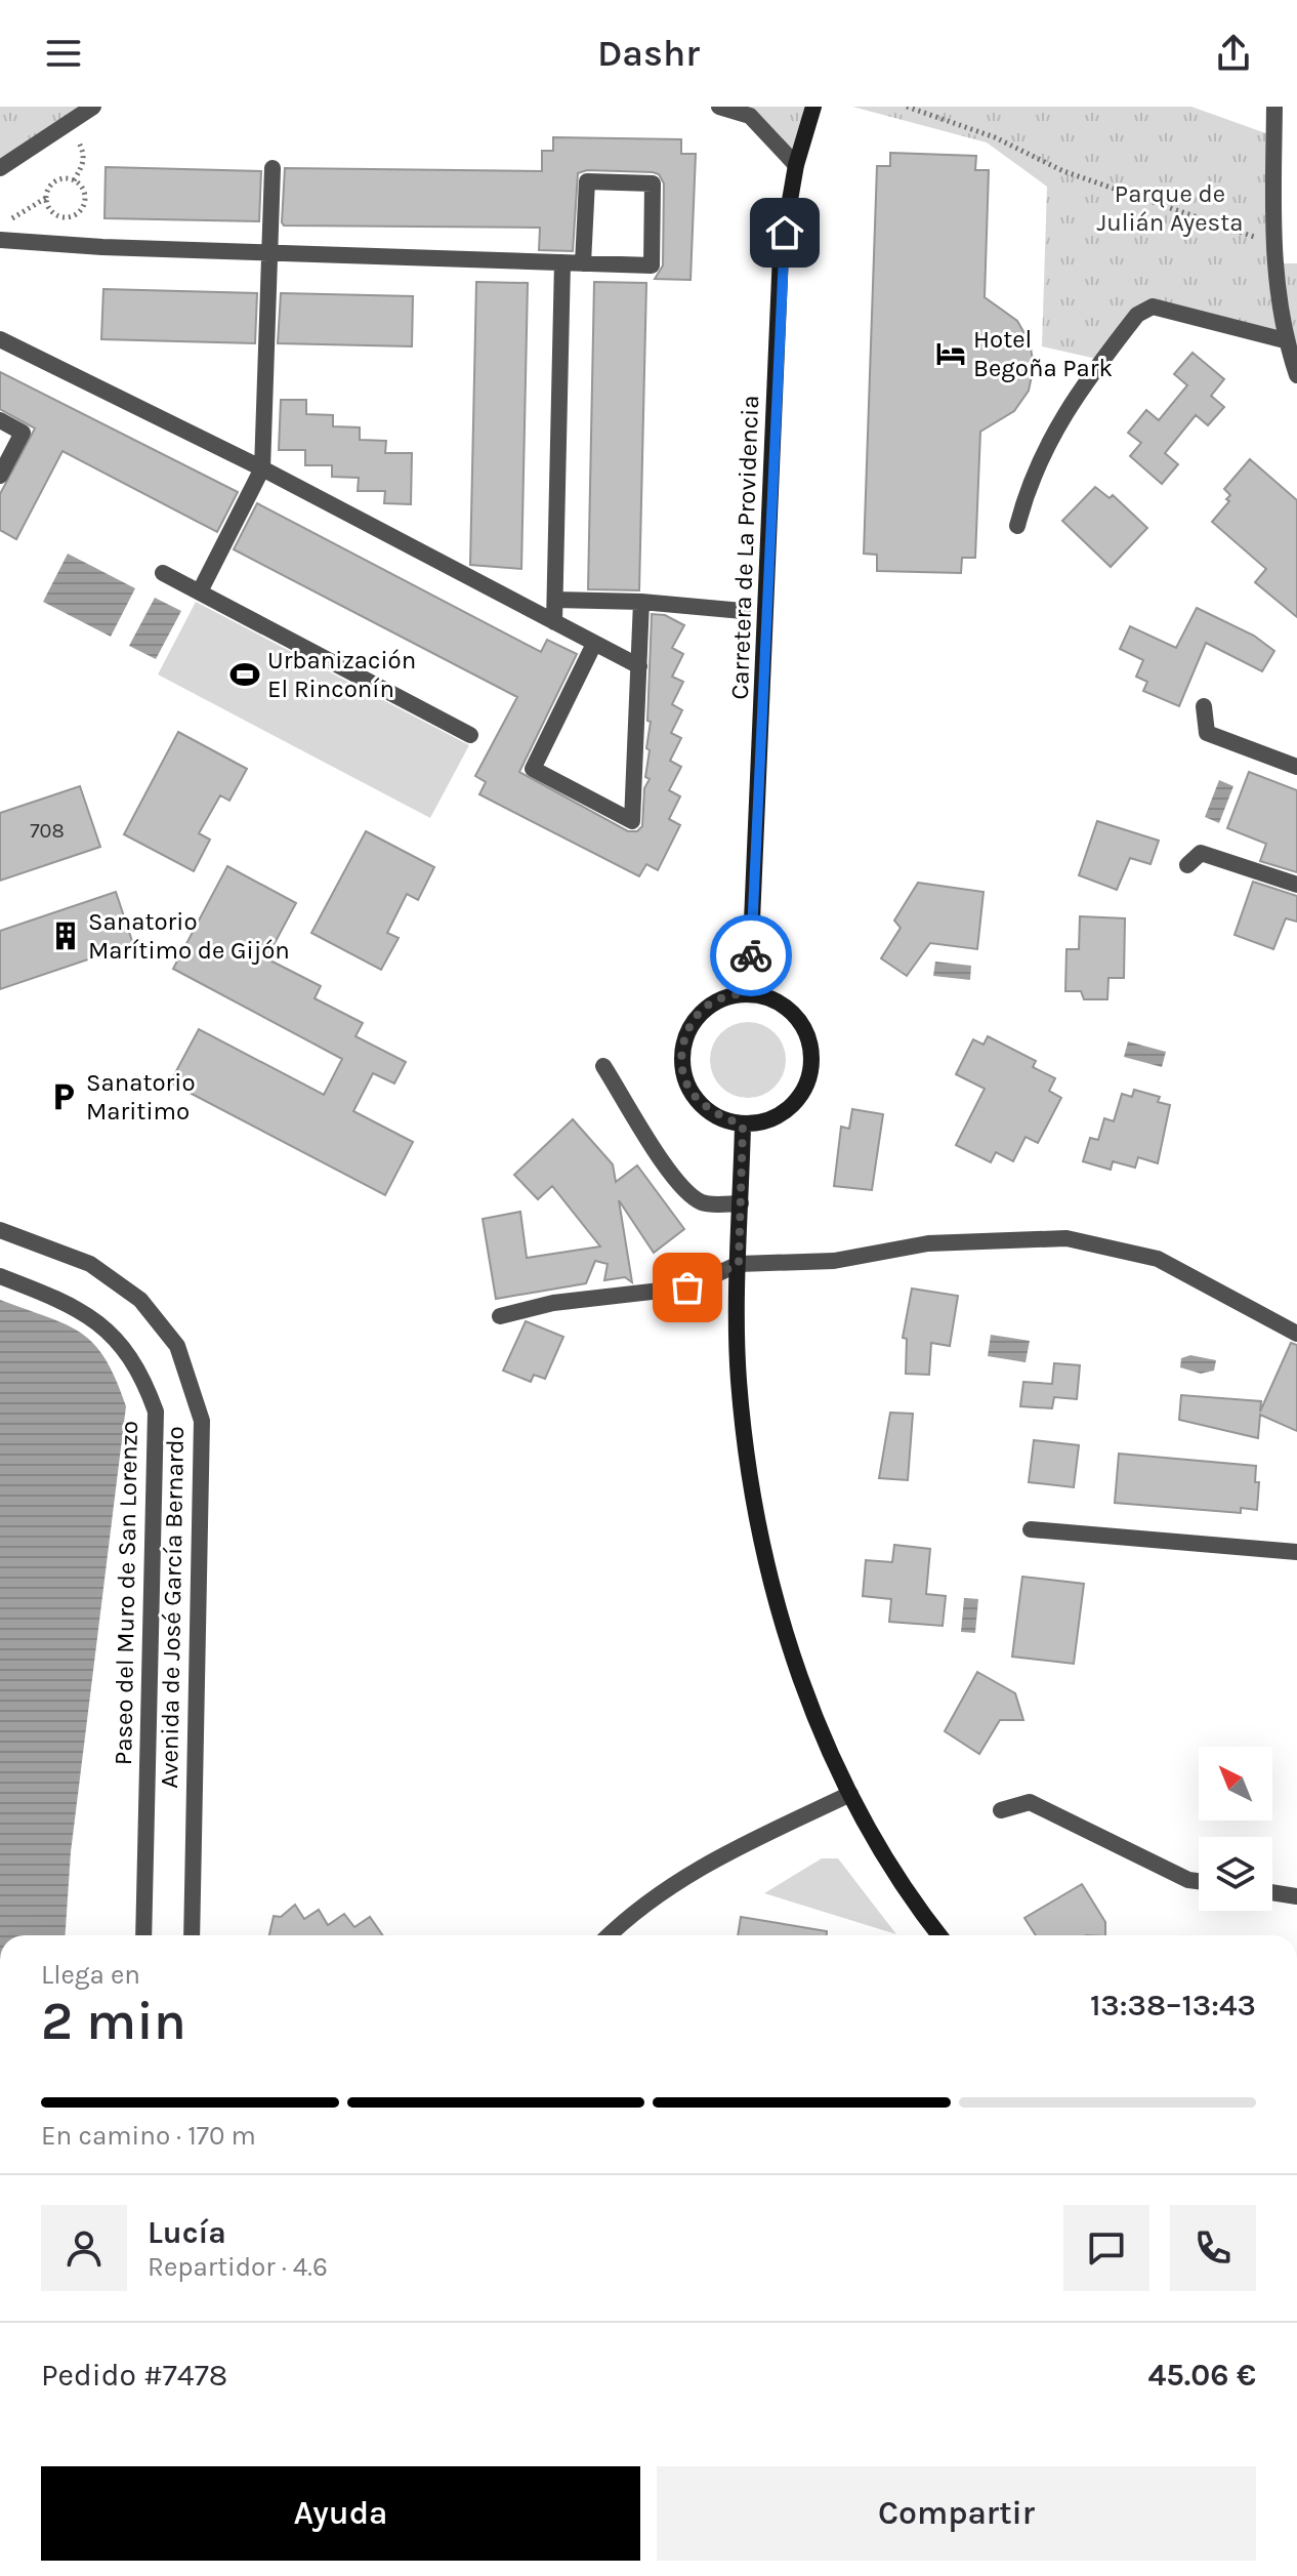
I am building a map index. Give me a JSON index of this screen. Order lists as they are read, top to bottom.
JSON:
{
  "streets": {
    "street": ["Carretera de La Providencia", "Paseo del Muro de San Lorenzo", "Avenida de José García Bernardo"]
  },
  "parks": ["Parque de Julián Ayesta"],
  "places": {
    "hotel": ["Hotel Begoña Park"],
    "sports": ["Urbanización El Rinconín"],
    "building": ["Sanatorio Marítimo de Gijón"],
    "parking": ["Sanatorio Maritimo"]
  },
  "house_numbers": ["708"],
  "north": "top left",
  "page": {
    "header": "Dashr",
    "heading": ["2 min", "Llega en", "13:38–13:43"],
    "panel": [
      "Lucía",
      "Repartidor · 4.6",
      "Pedido #7478",
      "45.06 €"
    ],
    "bar": "En camino · 170 m",
    "buttons": ["Ayuda", "Compartir"]
  }
}
